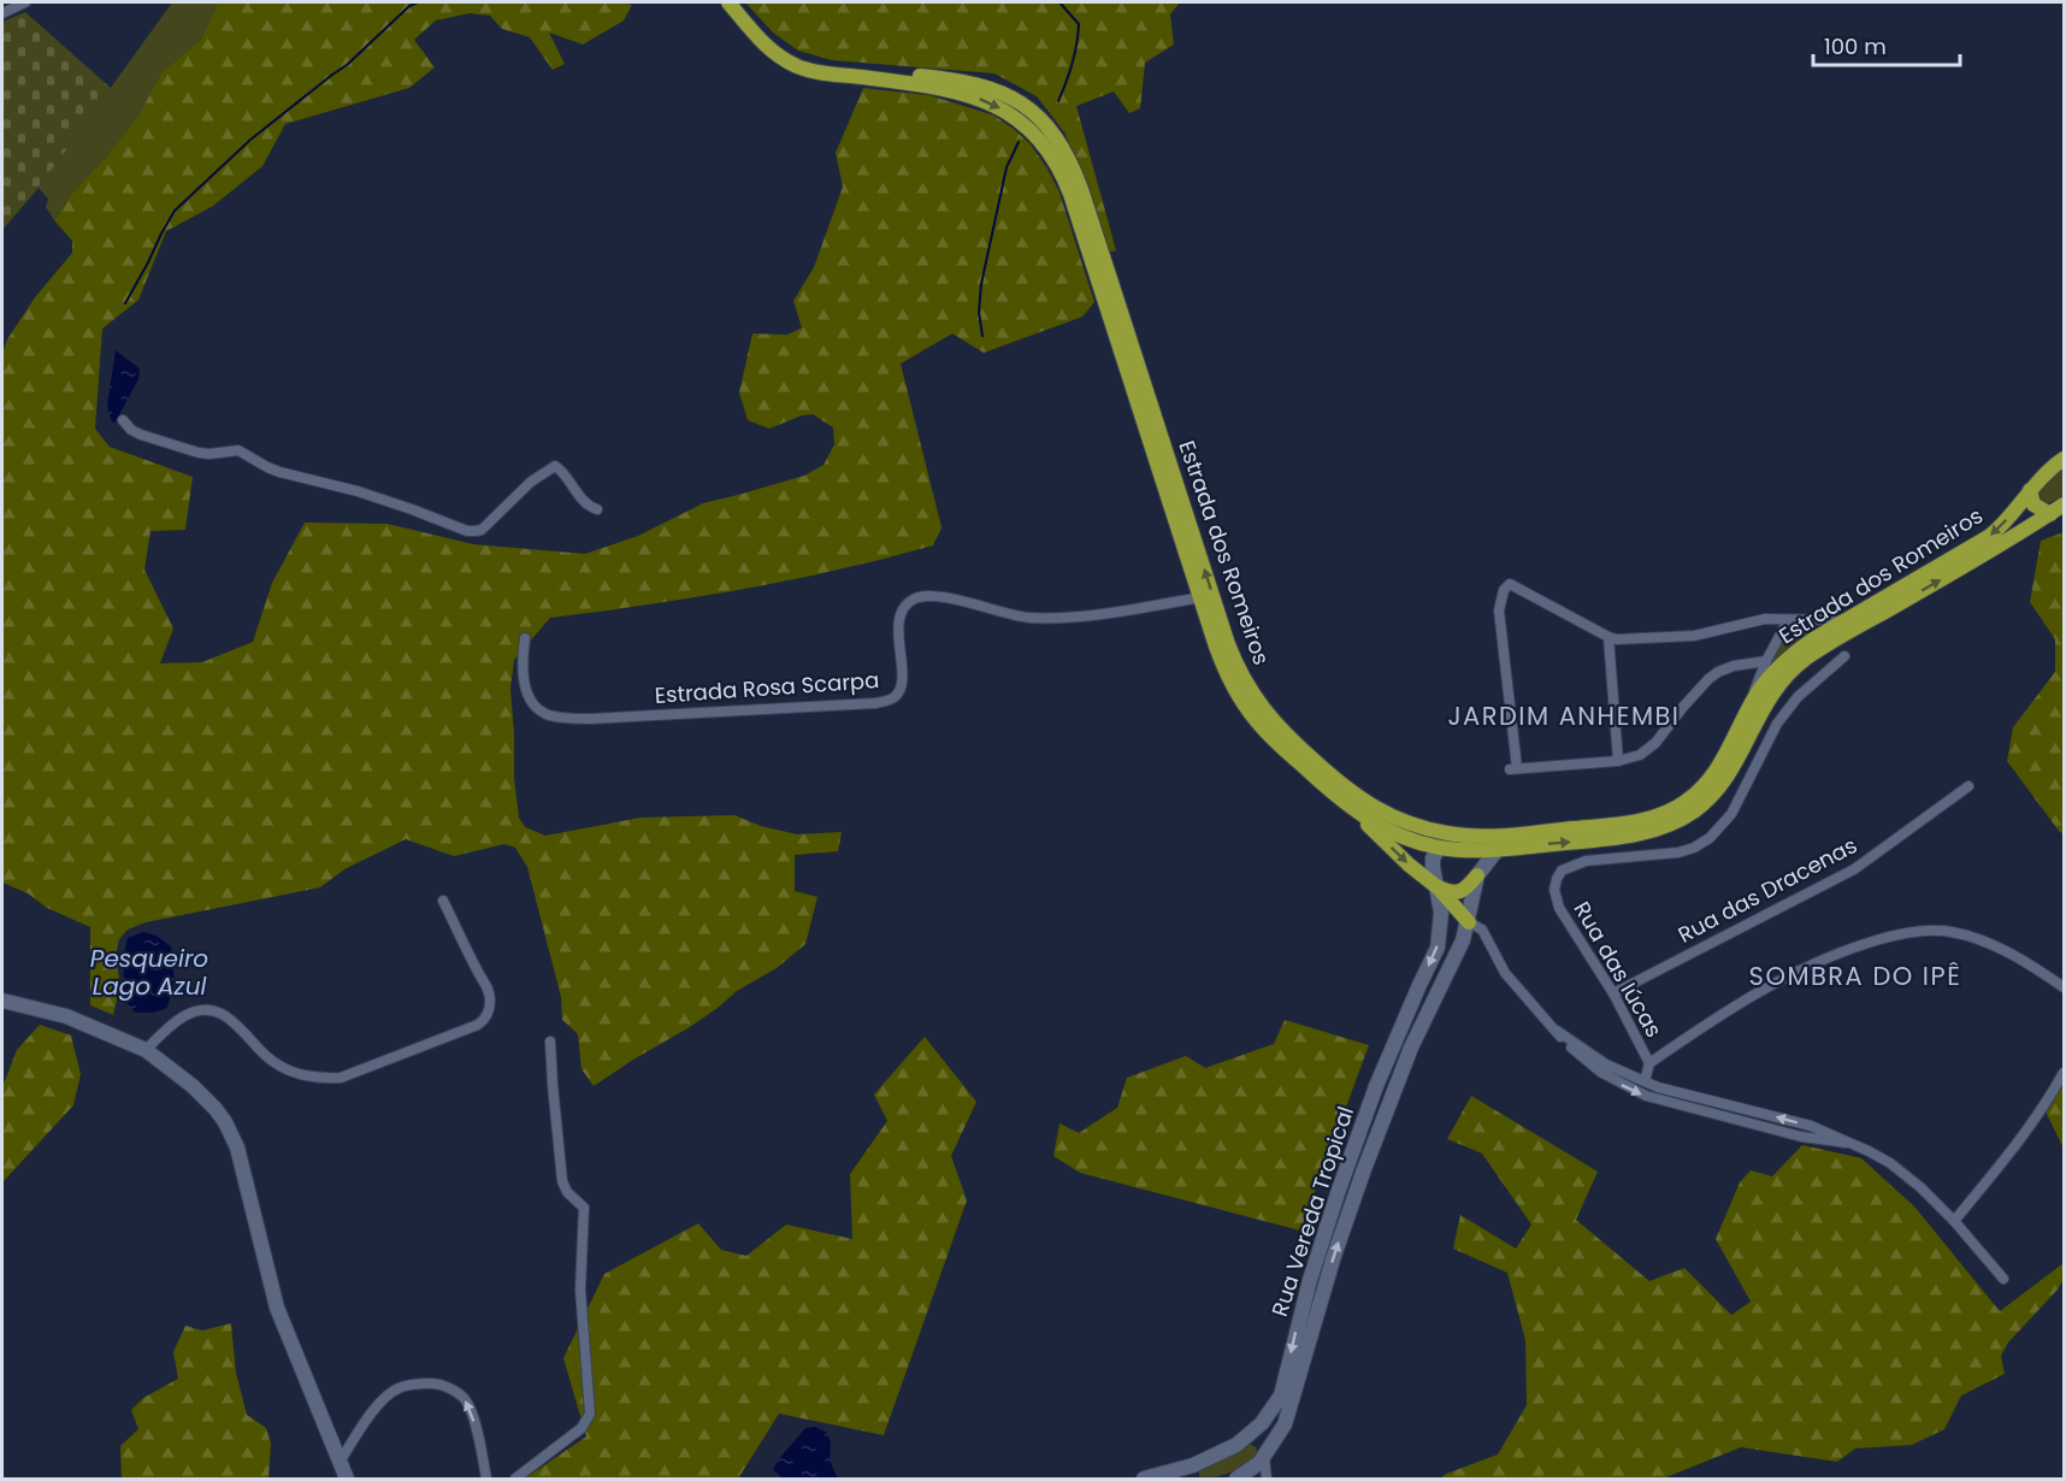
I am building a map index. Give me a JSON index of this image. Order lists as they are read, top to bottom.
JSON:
{
  "streets": {
    "main road": ["Estrada dos Romeiros"],
    "street": [
      "Estrada Rosa Scarpa",
      "Rua das Dracenas",
      "Rua das Iúcas",
      "Rua Vereda Tropical"
    ]
  },
  "crossings": [
    ["Estrada dos Romeiros", "Estrada Rosa Scarpa"],
    ["Estrada dos Romeiros", "Rua Vereda Tropical"],
    ["Rua das Dracenas", "Rua das Iúcas"]
  ],
  "districts": ["JARDIM ANHEMBI", "SOMBRA DO IPÊ"],
  "water": ["Pesqueiro Lago Azul"],
  "scale_bar": "100 m"
}
